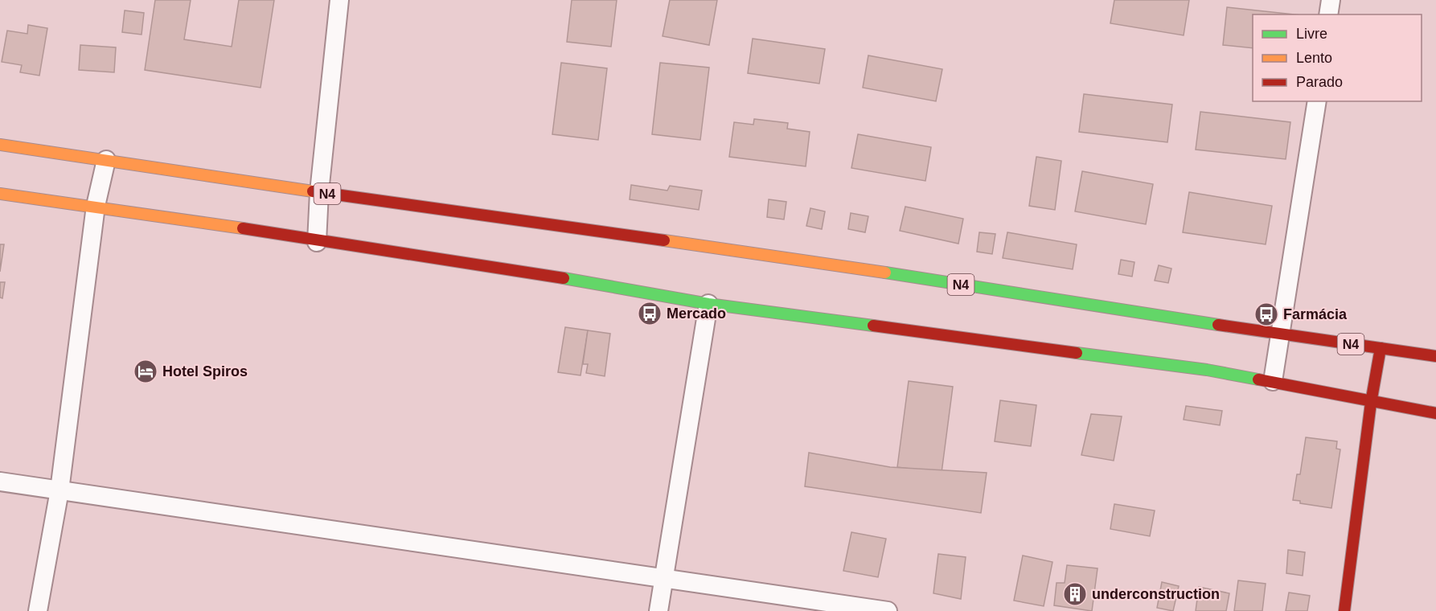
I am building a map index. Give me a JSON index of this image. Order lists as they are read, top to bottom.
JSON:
{
  "streets": {
    "main road": ["N4"]
  },
  "places": {
    "bus stop": ["Mercado", "Farmácia"],
    "hotel": ["Hotel Spiros"],
    "building": ["underconstruction"]
  },
  "legend": ["Livre", "Lento", "Parado"]
}
